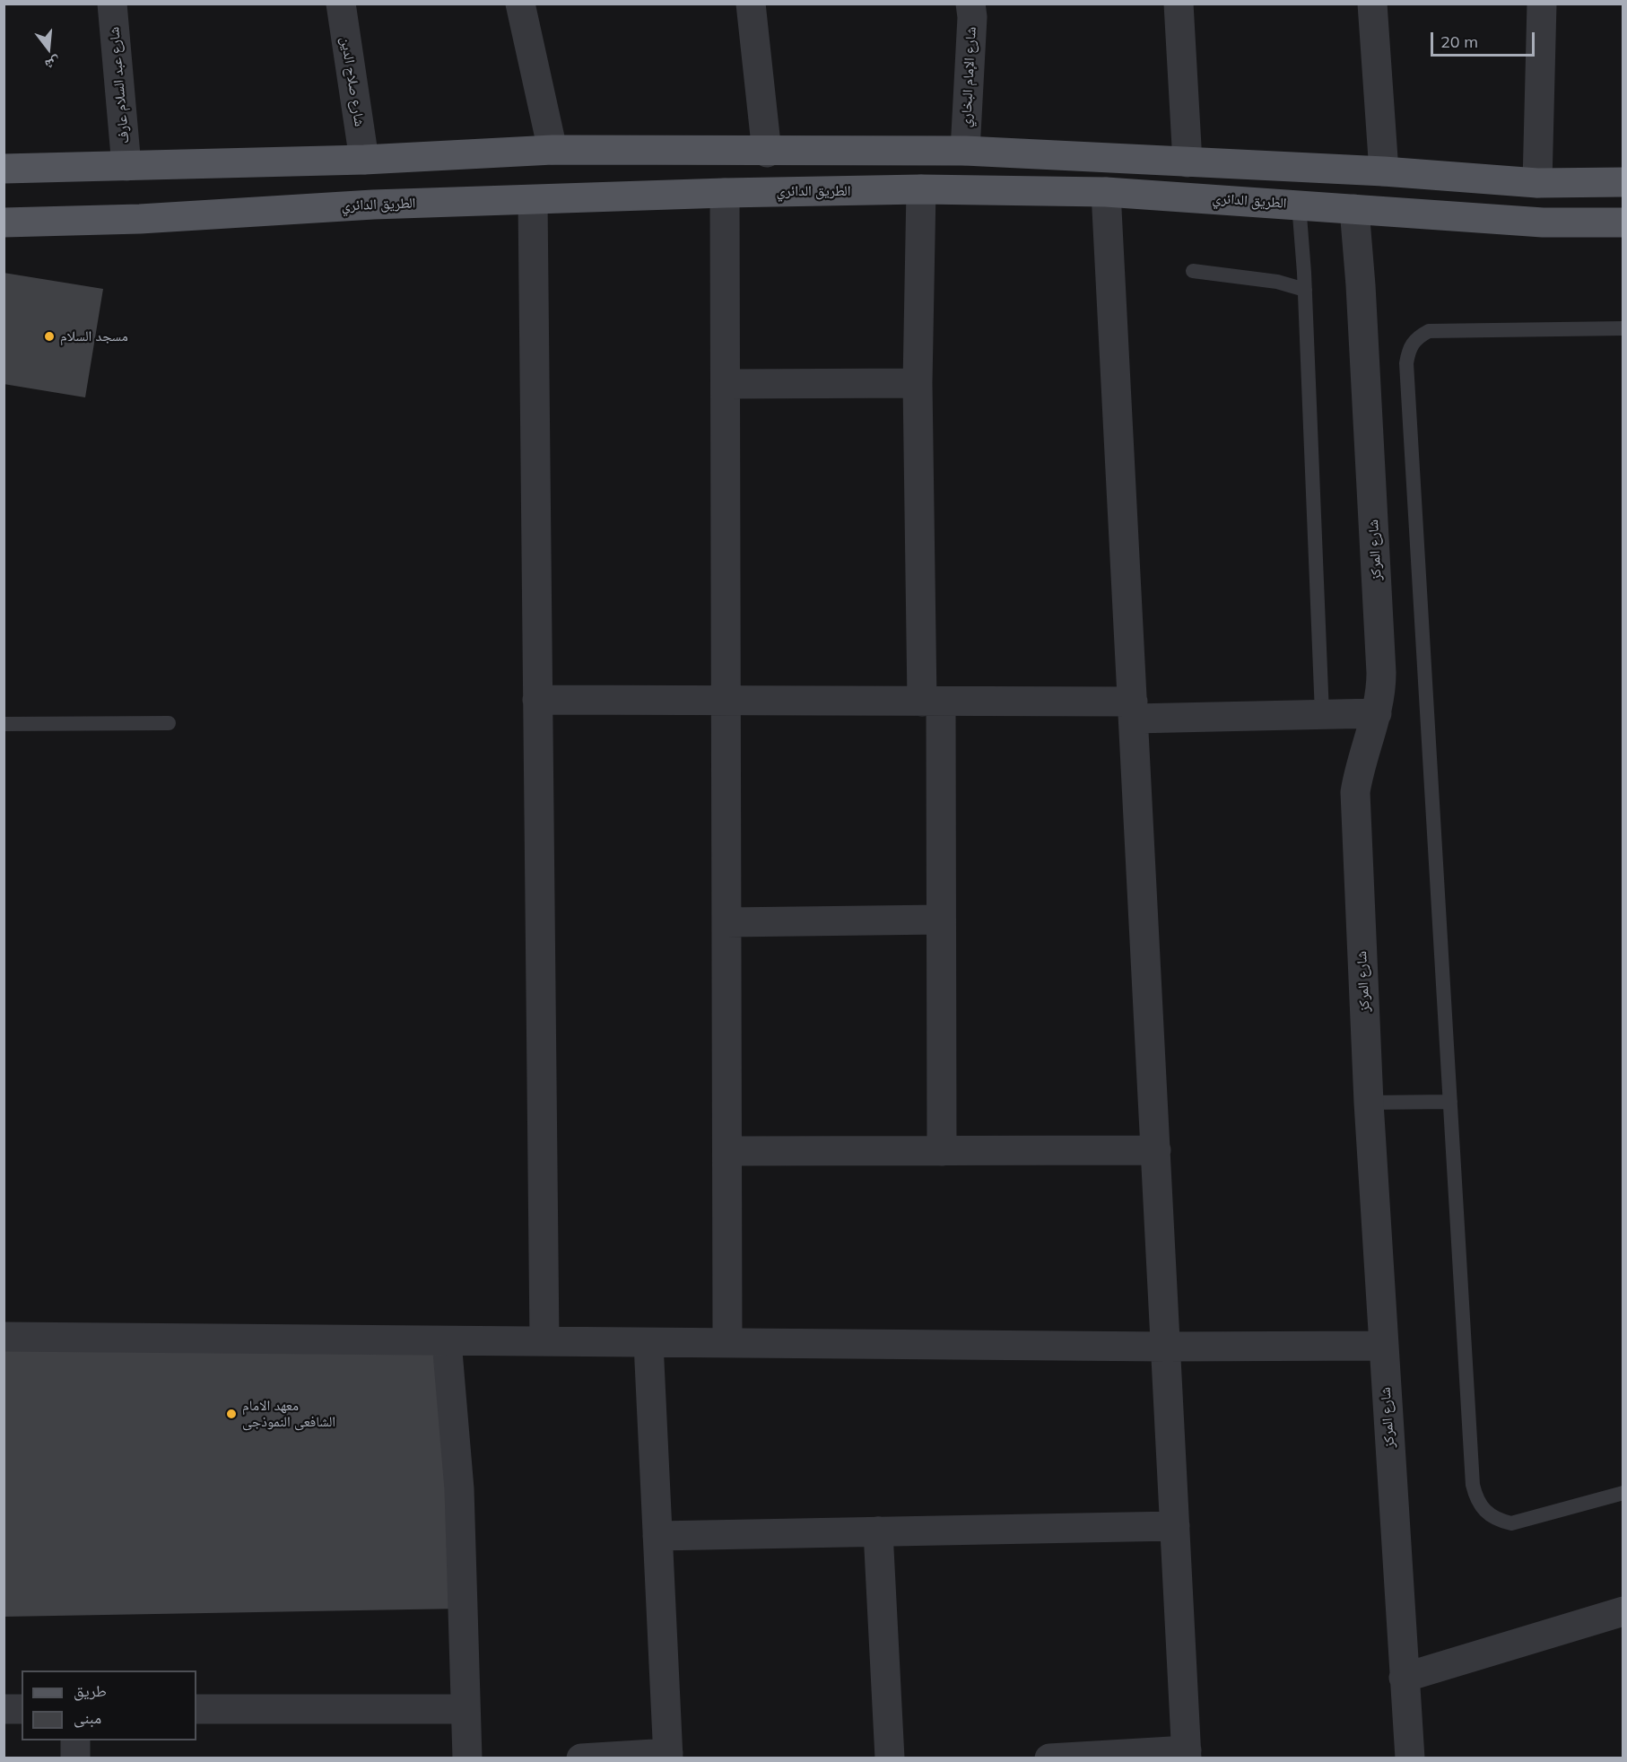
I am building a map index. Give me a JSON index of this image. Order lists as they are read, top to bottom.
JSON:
{
  "streets": {
    "main road": ["الطريق الدائري"],
    "street": [
      "شارع الإمام البخاري",
      "شارع صلاح الدين",
      "شارع عبد السلام عارف",
      "شارع المركز"
    ]
  },
  "crossings": [
    ["الطريق الدائري", "شارع المركز"]
  ],
  "places": ["مسجد السلام", "معهد الامام الشافعى النموذجى"],
  "legend": ["طريق", "مبنى"],
  "scale_bar": "20 m",
  "north": "bottom"
}
